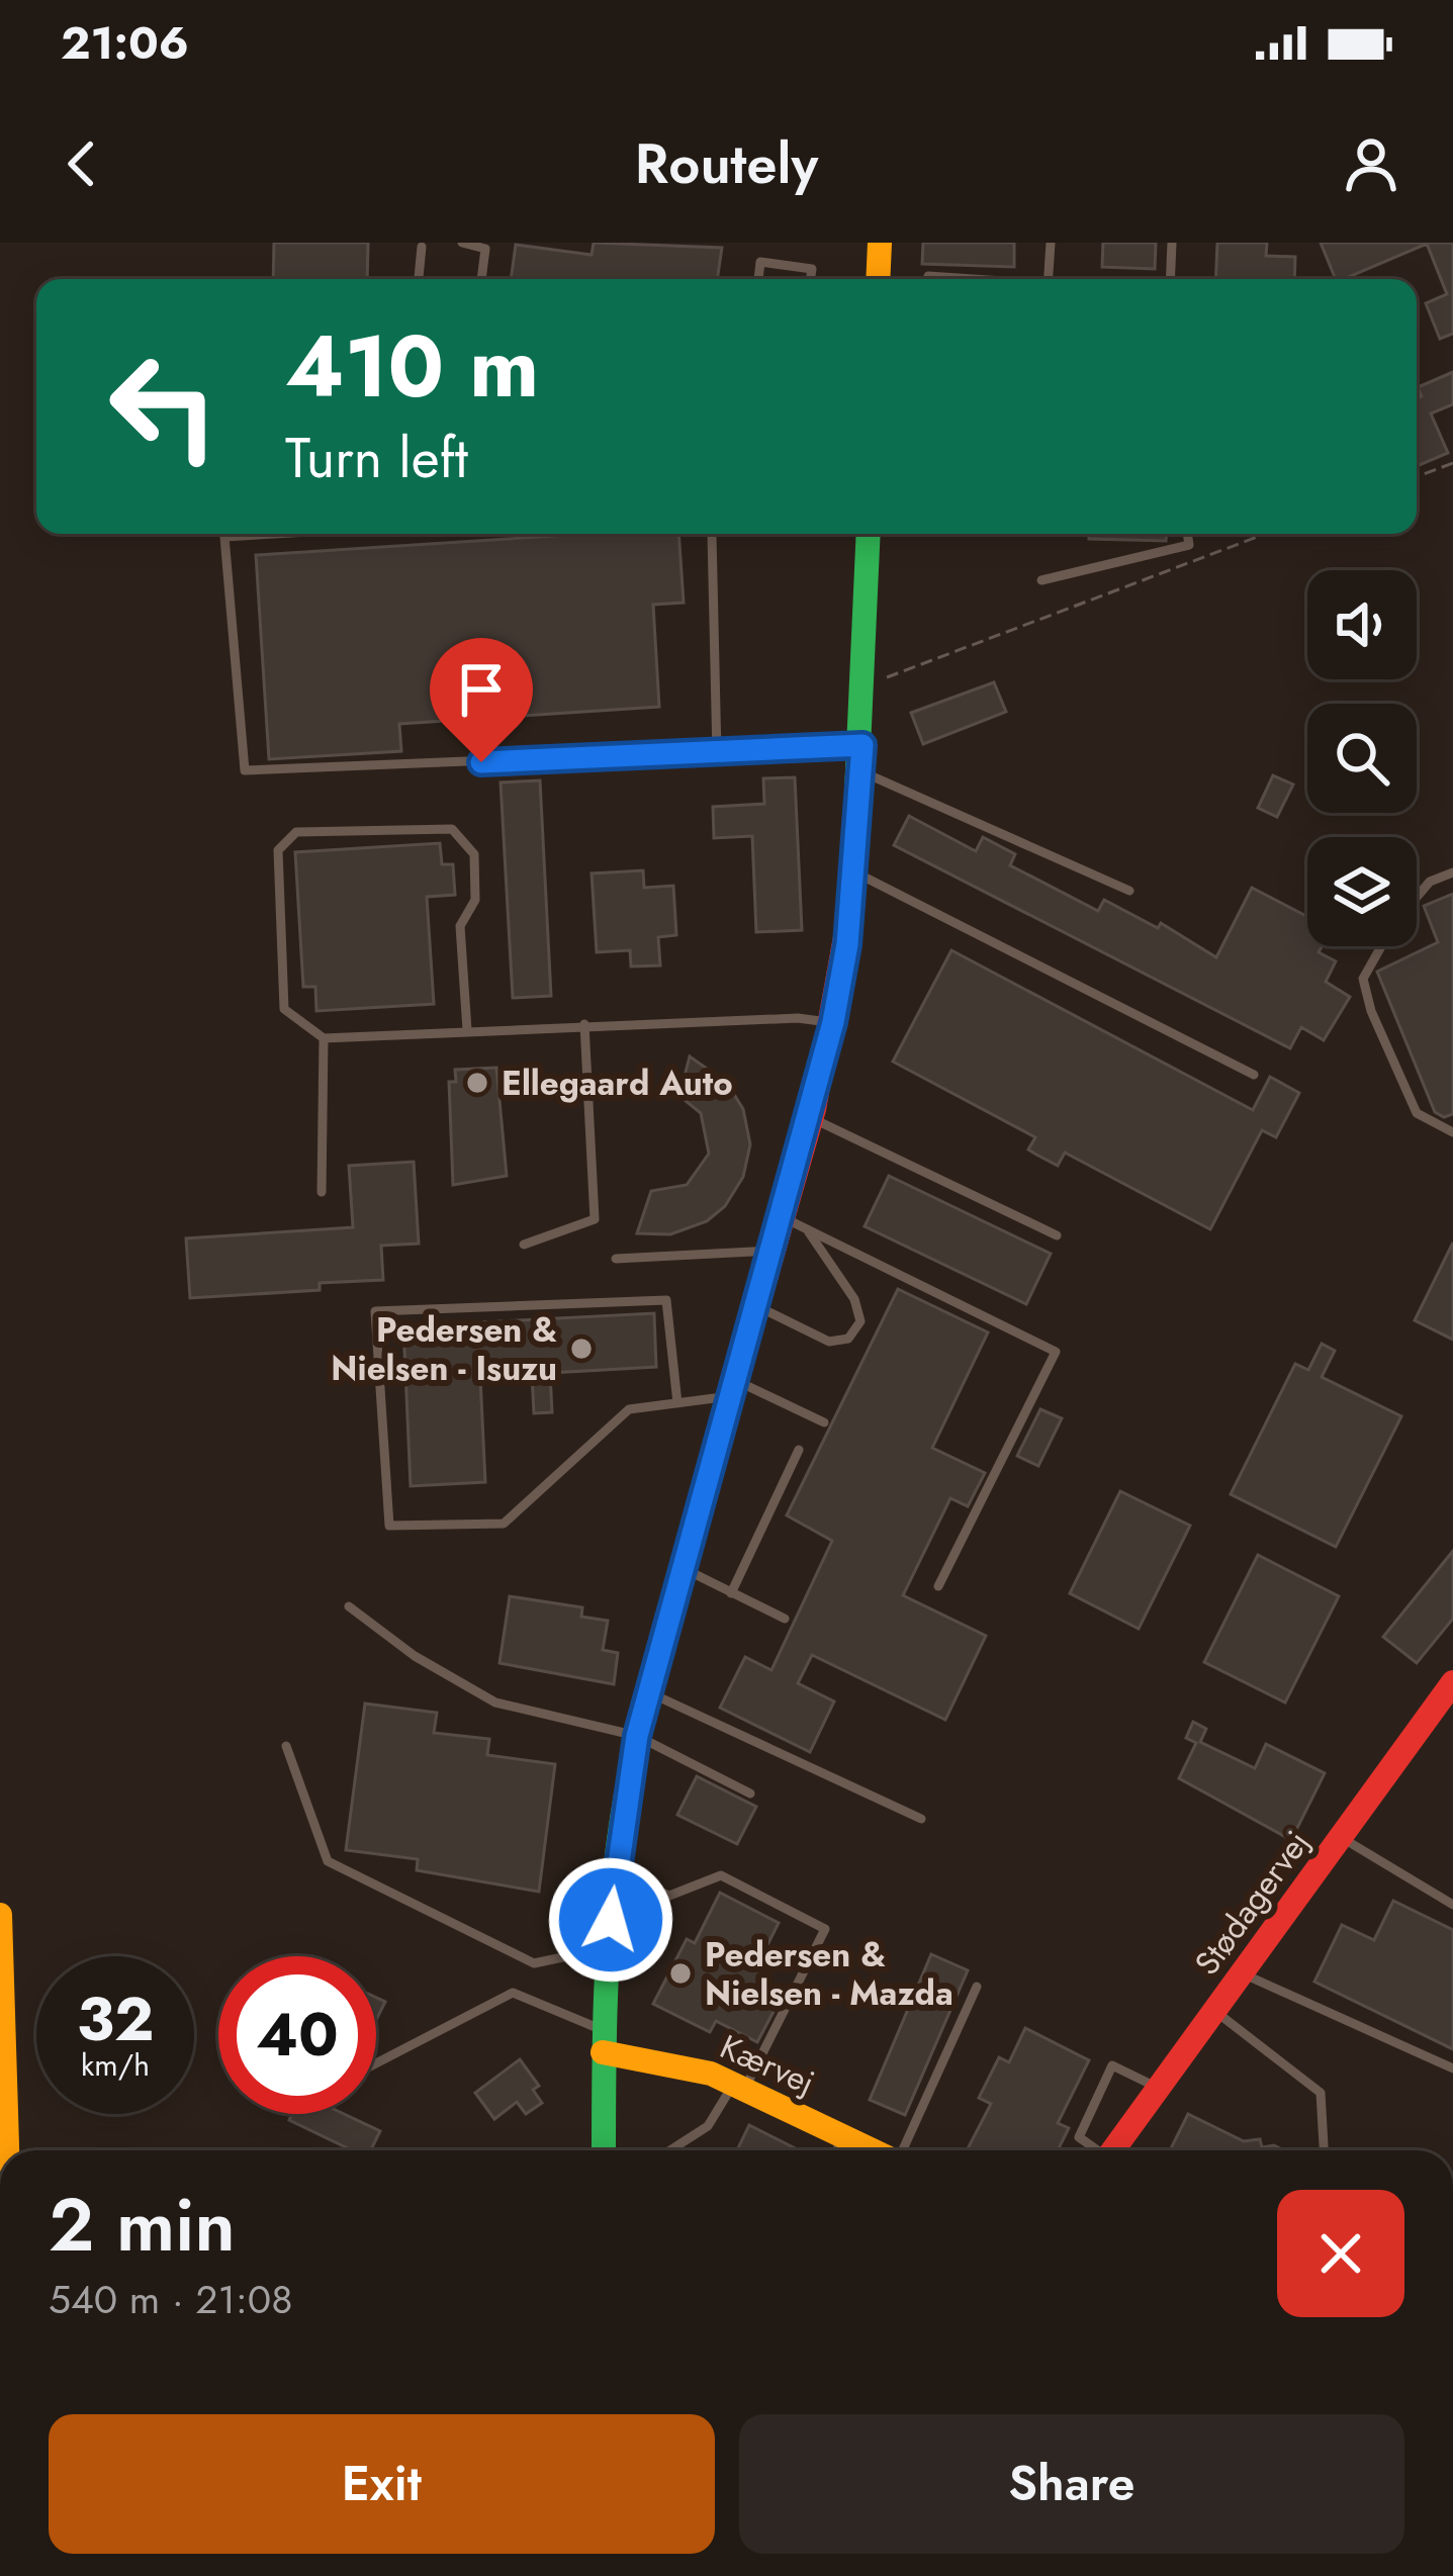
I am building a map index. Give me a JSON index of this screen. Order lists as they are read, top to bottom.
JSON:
{
  "streets": {
    "main road": ["Stødagervej", "Kærvej"]
  },
  "places": ["Ellegaard Auto", "Pedersen & Nielsen - Isuzu", "Pedersen & Nielsen - Mazda"],
  "page": {
    "status": "21:06",
    "header": "Routely",
    "turn": ["410 m", "Turn left"],
    "speed": "32 km/h",
    "limit": "40",
    "heading": ["2 min", "540 m · 21:08"],
    "buttons": ["Exit", "Share"]
  }
}
